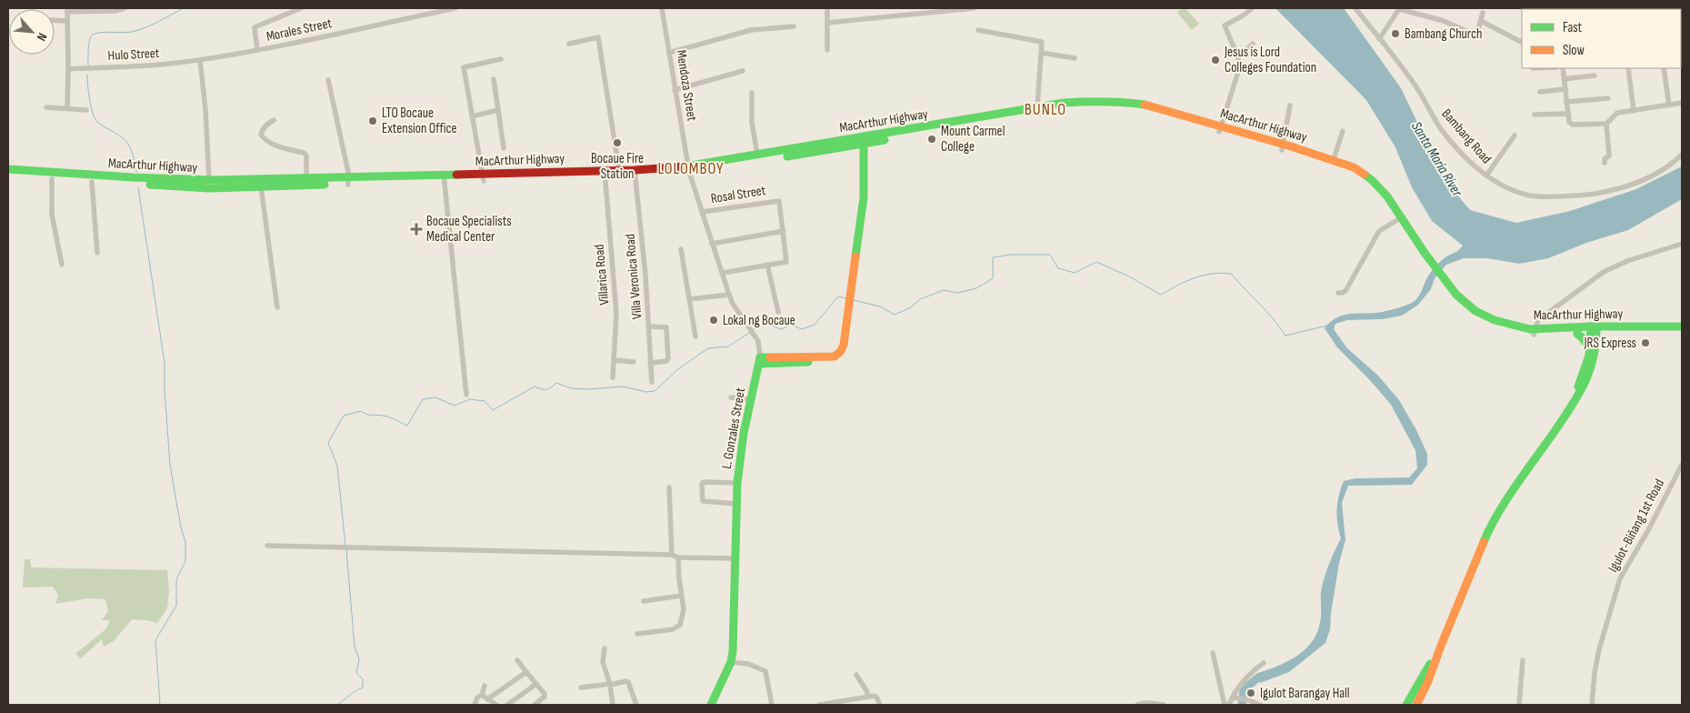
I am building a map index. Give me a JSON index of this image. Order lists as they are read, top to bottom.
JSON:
{
  "streets": {
    "main road": ["MacArthur Highway", "L. Gonzales Street"],
    "street": [
      "Morales Street",
      "Hulo Street",
      "Mendoza Street",
      "Bambang Road",
      "Rosal Street",
      "Villarica Road",
      "Villa Veronica Road",
      "Igulot-Biñang 1st Road"
    ]
  },
  "crossings": [
    ["Morales Street", "Hulo Street"],
    ["Mendoza Street", "MacArthur Highway"],
    ["Mendoza Street", "L. Gonzales Street"],
    ["MacArthur Highway", "Villarica Road"],
    ["MacArthur Highway", "Villa Veronica Road"],
    ["MacArthur Highway", "L. Gonzales Street"],
    ["Rosal Street", "L. Gonzales Street"]
  ],
  "districts": ["BUNLO", "LOLOMBOY"],
  "water": ["Santa Maria River"],
  "places": {
    "other": [
      "Bambang Church",
      "Jesus is Lord Colleges Foundation",
      "LTO Bocaue Extension Office",
      "Mount Carmel College",
      "Bocaue Fire Station",
      "Lokal ng Bocaue",
      "JRS Express",
      "Igulot Barangay Hall"
    ],
    "health": ["Bocaue Specialists Medical Center"]
  },
  "legend": ["Fast", "Slow"],
  "north": "bottom right"
}
